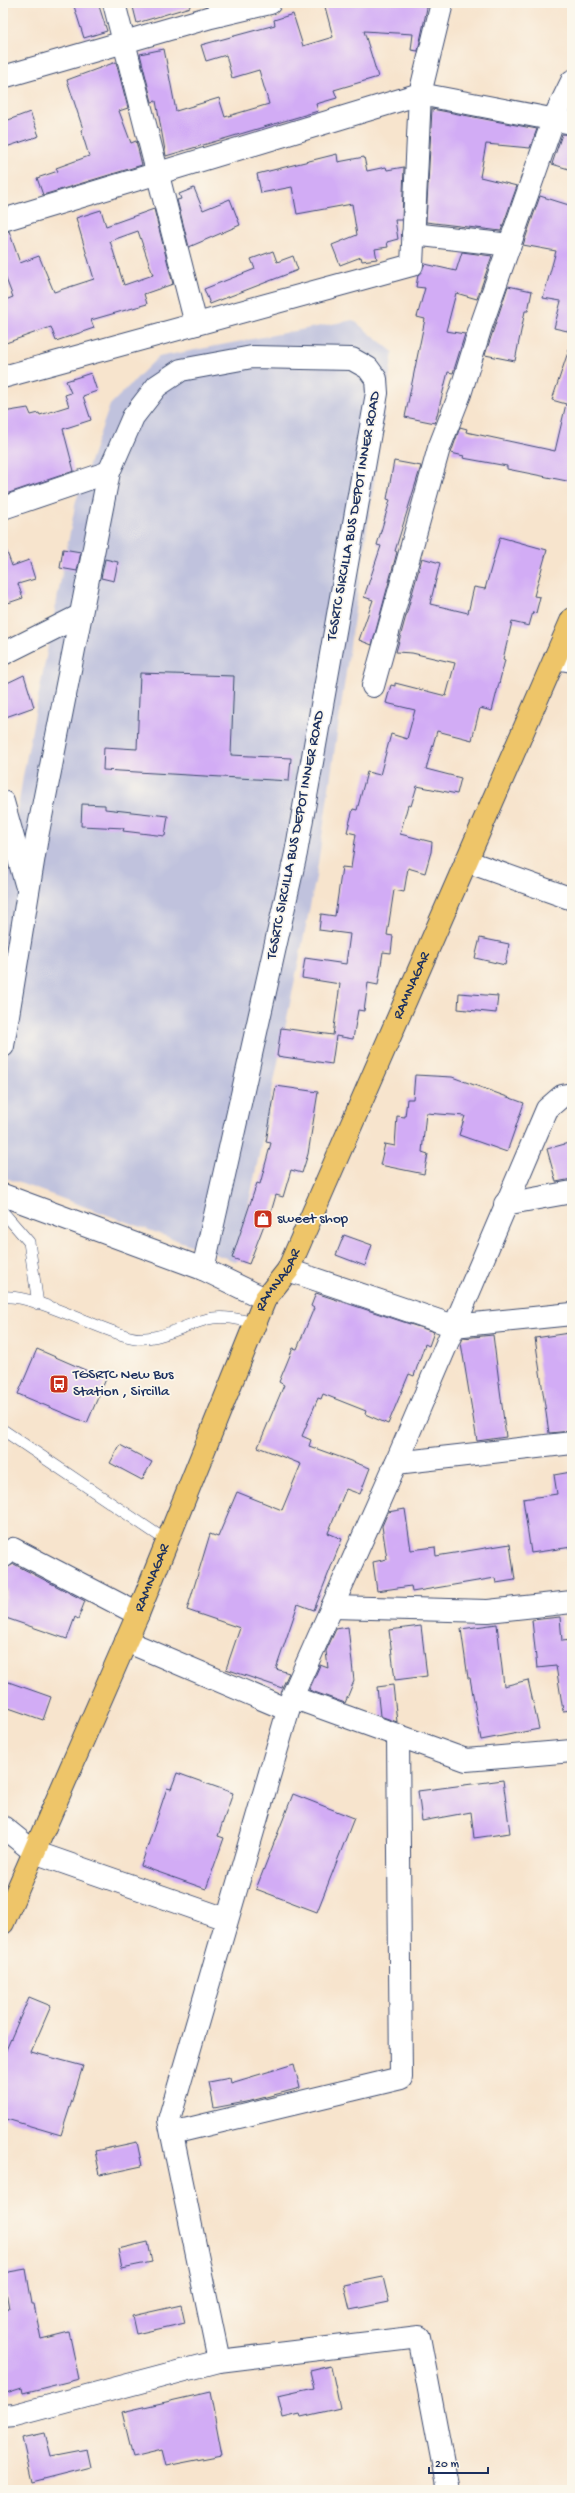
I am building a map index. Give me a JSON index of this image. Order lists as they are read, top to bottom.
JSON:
{
  "streets": {
    "main road": ["RAMNAGAR"],
    "street": ["TGSRTC SIRCILLA BUS DEPOT INNER ROAD"]
  },
  "places": {
    "shop": ["sweet shop"],
    "bus stop": ["TGSRTC New Bus Station , Sircilla"]
  },
  "scale_bar": "20 m"
}
